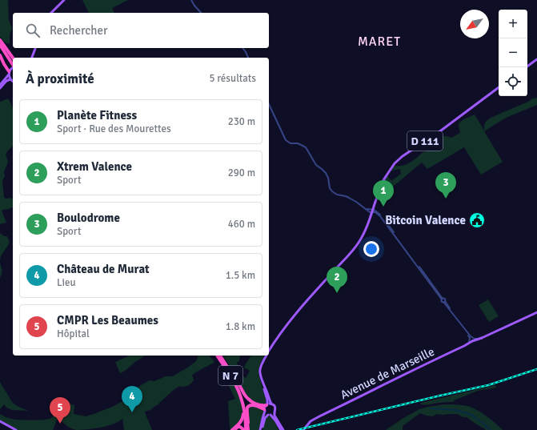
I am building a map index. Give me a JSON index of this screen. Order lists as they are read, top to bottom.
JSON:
{
  "streets": {
    "highway": ["N 7"],
    "main road": ["D 111", "Avenue de Marseille"]
  },
  "crossings": [
    ["D 111", "N 7"]
  ],
  "districts": ["MARET"],
  "places": {
    "public building": ["Bitcoin Valence"]
  },
  "north": "bottom left",
  "page": {
    "map_buttons": ["+", "−"],
    "search": "Rechercher",
    "heading": ["À proximité", "5 résultats"],
    "list": [
      {
        "mark": "1",
        "name": "Planète Fitness",
        "note": "Sport · Rue des Mourettes",
        "value": "230 m"
      },
      {
        "mark": "2",
        "name": "Xtrem Valence",
        "note": "Sport",
        "value": "290 m"
      },
      {
        "mark": "3",
        "name": "Boulodrome",
        "note": "Sport",
        "value": "460 m"
      },
      {
        "mark": "4",
        "name": "Château de Murat",
        "note": "Lieu",
        "value": "1.5 km"
      },
      {
        "mark": "5",
        "name": "CMPR Les Beaumes",
        "note": "Hôpital",
        "value": "1.8 km"
      }
    ],
    "pins": [
      "3",
      "1",
      "2",
      "4",
      "5"
    ]
  }
}
